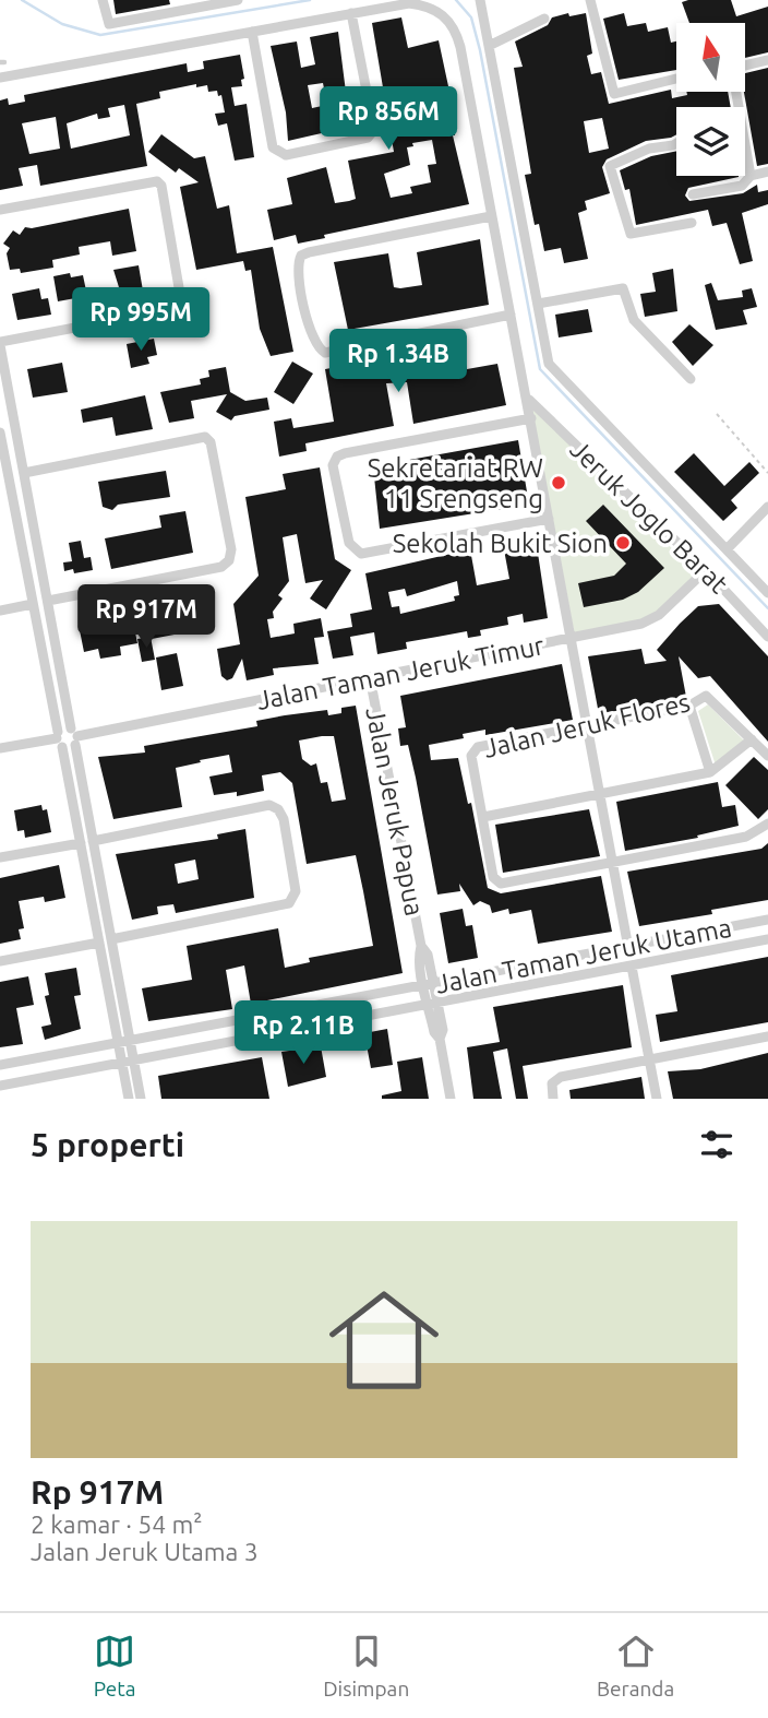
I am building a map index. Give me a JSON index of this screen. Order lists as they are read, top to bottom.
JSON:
{
  "streets": {
    "street": [
      "Jeruk Joglo Barat",
      "Jalan Taman Jeruk Timur",
      "Jalan Jeruk Flores",
      "Jalan Jeruk Papua",
      "Jalan Taman Jeruk Utama"
    ]
  },
  "crossings": [
    ["Jeruk Joglo Barat", "Jalan Taman Jeruk Timur"],
    ["Jalan Taman Jeruk Timur", "Jalan Jeruk Papua"],
    ["Jalan Jeruk Papua", "Jalan Taman Jeruk Utama"]
  ],
  "places": ["Sekretariat RW 11 Srengseng", "Sekolah Bukit Sion"],
  "north": "top",
  "page": {
    "price": [
      "Rp 856M",
      "Rp 995M",
      "Rp 1.34B",
      "Rp 917M",
      "Rp 2.11B"
    ],
    "heading": "5 properti",
    "list": [
      {
        "name": "Rp 917M",
        "note": "2 kamar · 54 m² · Jalan Jeruk Utama 3"
      }
    ],
    "tabs": ["Peta", "Disimpan", "Beranda"]
  }
}
